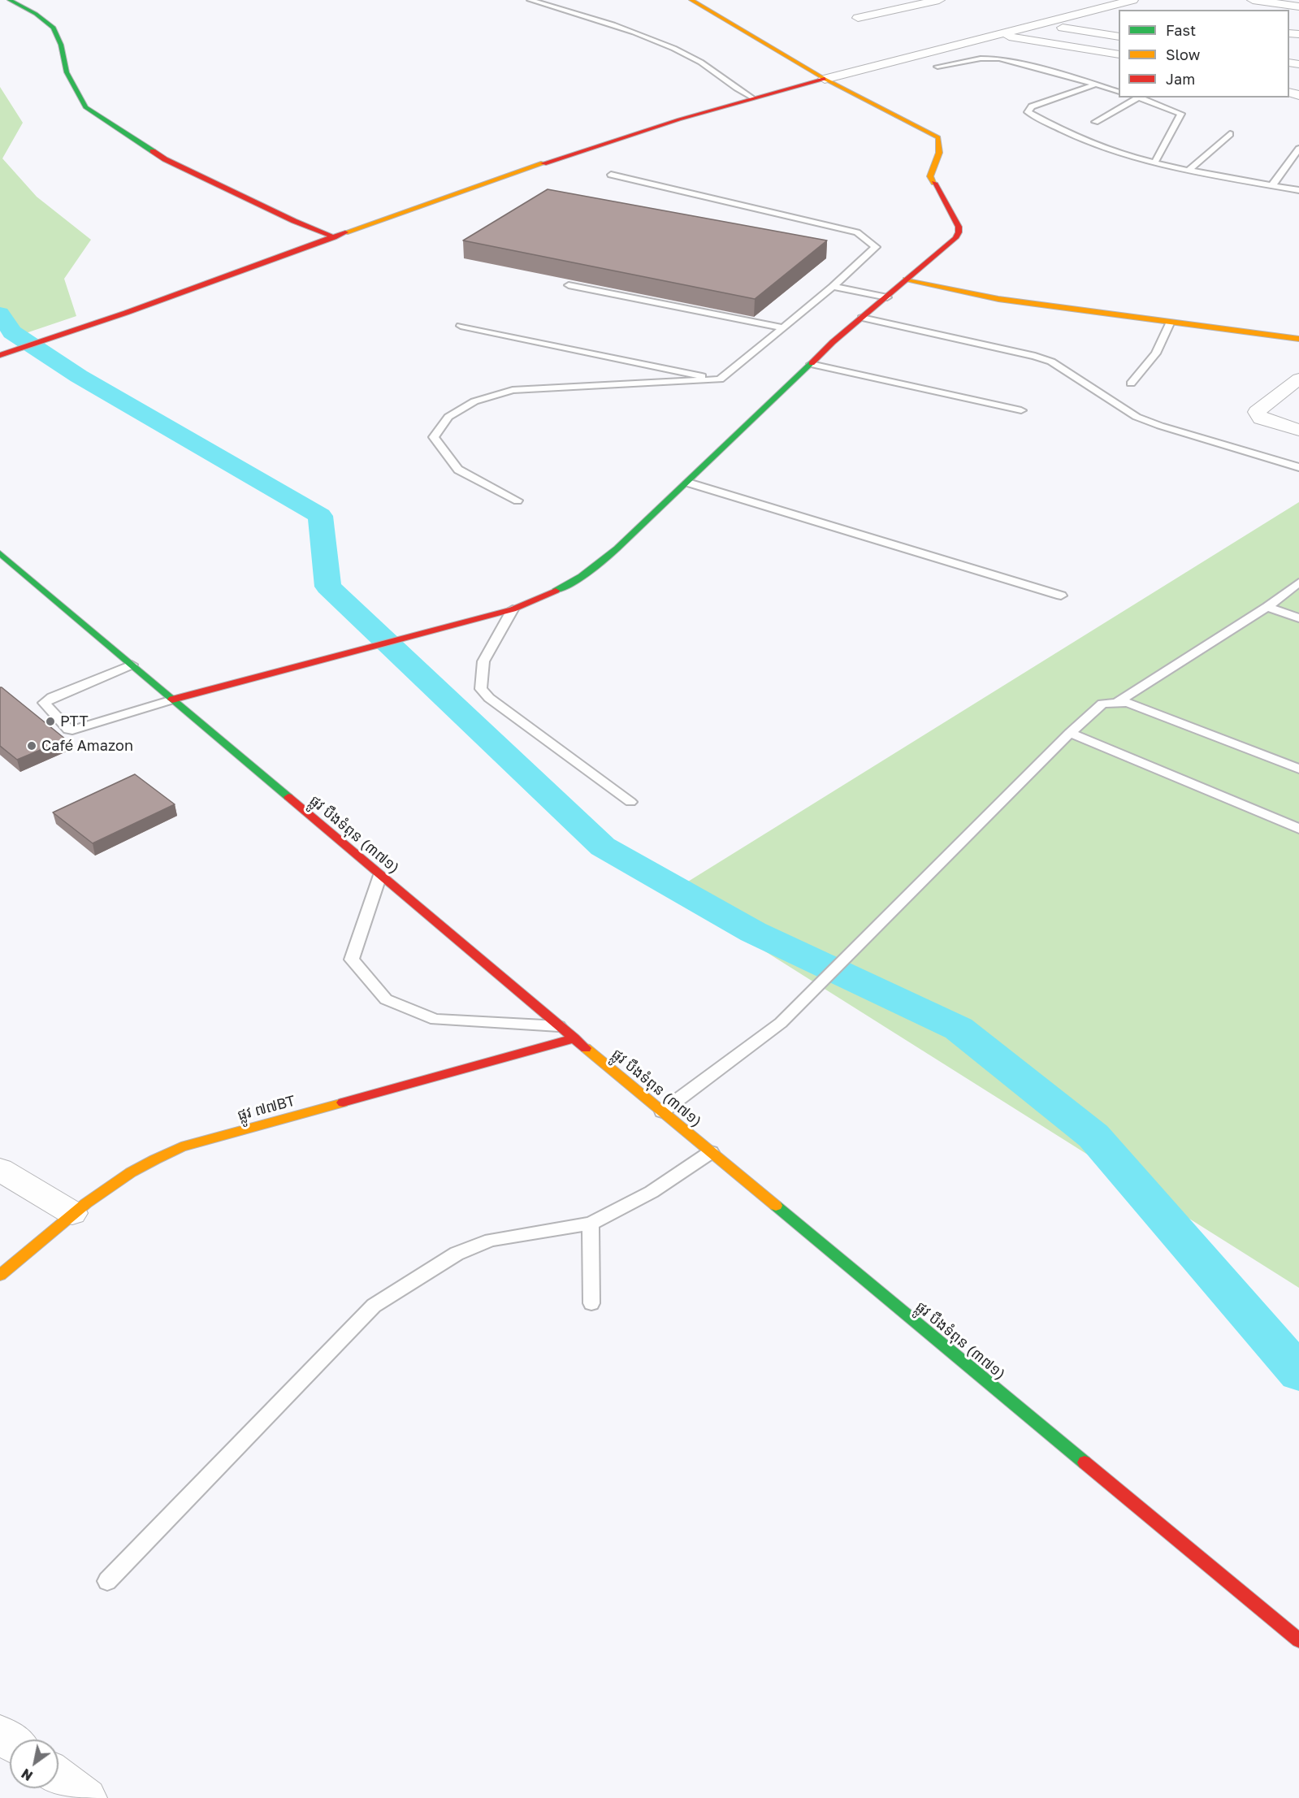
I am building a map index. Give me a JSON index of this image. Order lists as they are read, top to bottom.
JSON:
{
  "streets": {
    "street": ["ផ្លូវ បឹងទំពុន (៣៧១)", "ផ្លូវ ៧៧BT"]
  },
  "crossings": [
    ["ផ្លូវ បឹងទំពុន (៣៧១)", "ផ្លូវ ៧៧BT"]
  ],
  "places": ["PTT", "Café Amazon"],
  "legend": ["Fast", "Slow", "Jam"],
  "north": "bottom left"
}
